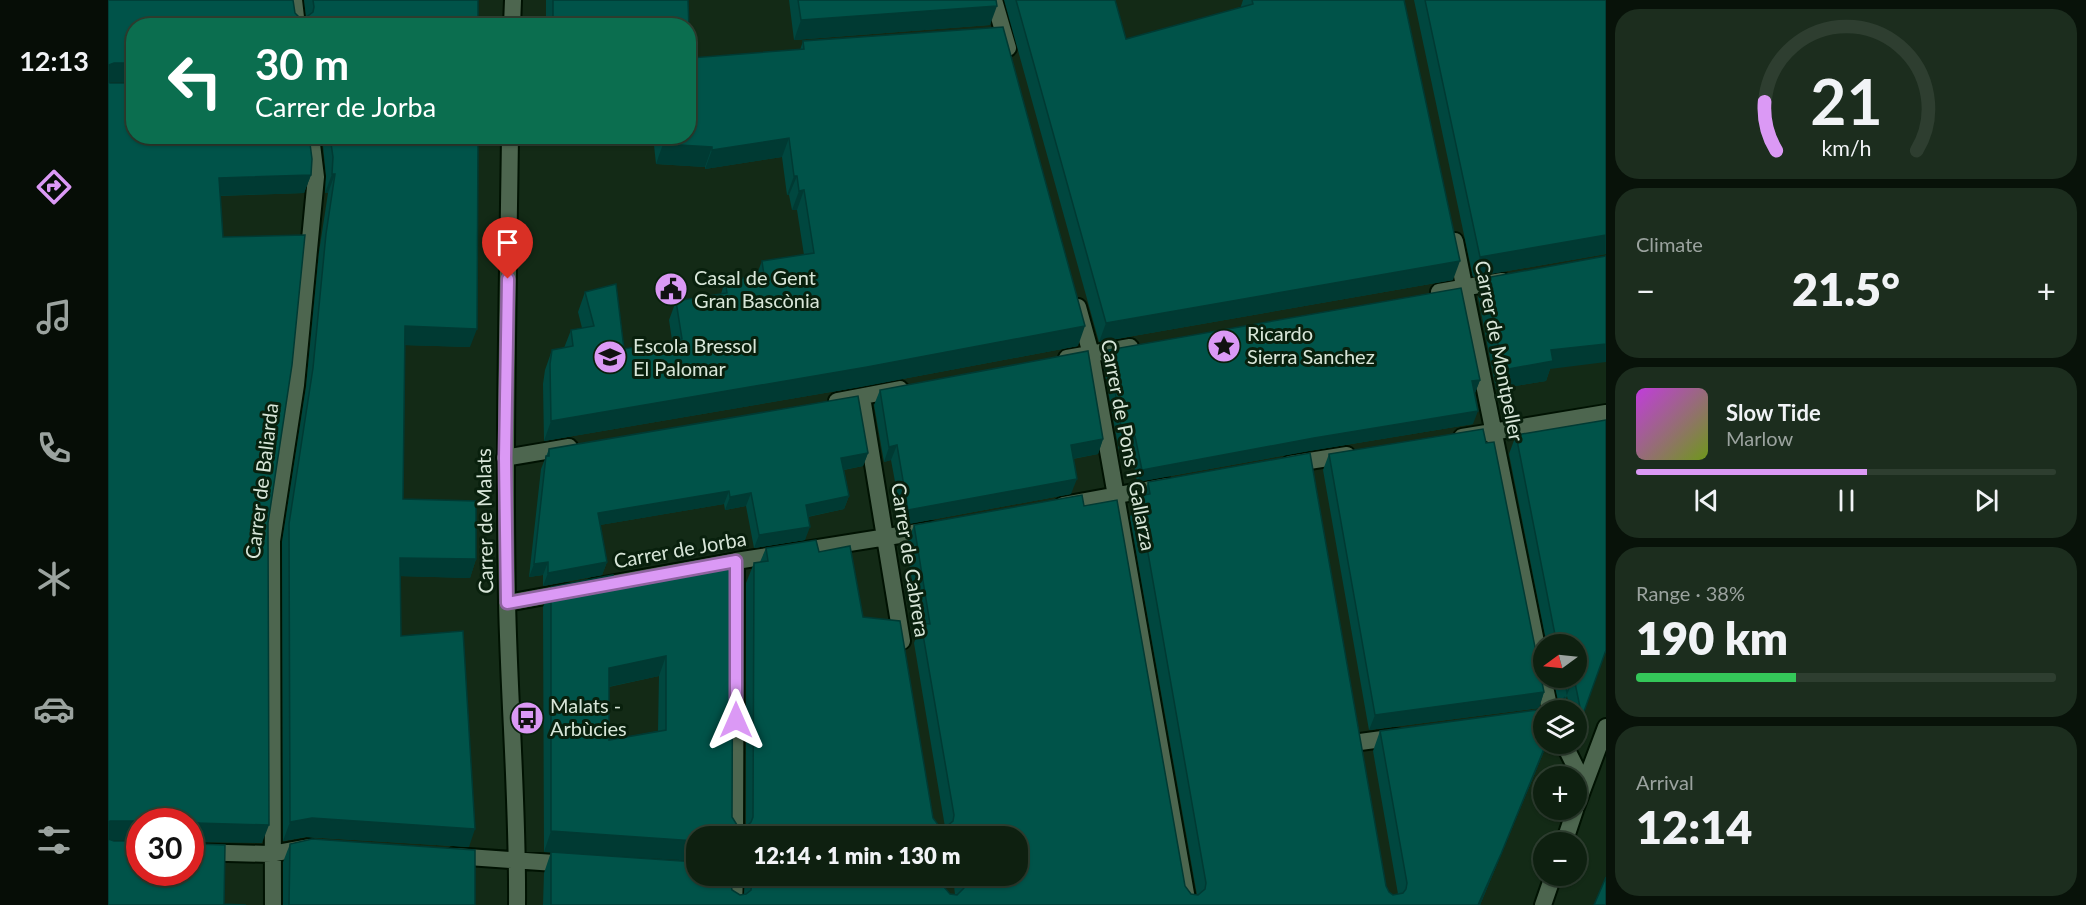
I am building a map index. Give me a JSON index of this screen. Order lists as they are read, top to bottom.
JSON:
{
  "streets": {
    "street": [
      "Carrer de Montpeller",
      "Carrer de Pons i Gallarza",
      "Carrer de Baliarda",
      "Carrer de Malats",
      "Carrer de Jorba",
      "Carrer de Cabrera"
    ]
  },
  "crossings": [
    ["Carrer de Malats", "Carrer de Jorba"],
    ["Carrer de Jorba", "Carrer de Cabrera"]
  ],
  "places": {
    "public building": ["Casal de Gent Gran Bascònia"],
    "place": ["Ricardo Sierra Sanchez"],
    "school or university": ["Escola Bressol El Palomar"],
    "bus stop": ["Malats - Arbùcies"]
  },
  "north": "left",
  "page": {
    "tabs": "12:13",
    "turn": ["30 m", "Carrer de Jorba"],
    "tile": [
      "Climate",
      ["Range · 38%", "190 km"],
      ["Arrival", "12:14"]
    ],
    "heat": ["−", "21.5°", "+"],
    "song": ["Slow Tide", "Marlow"],
    "map_buttons": ["+", "−"],
    "limit": "30",
    "trip": "12:14 · 1 min · 130 m",
    "gauge": ["21", "km/h"]
  }
}
